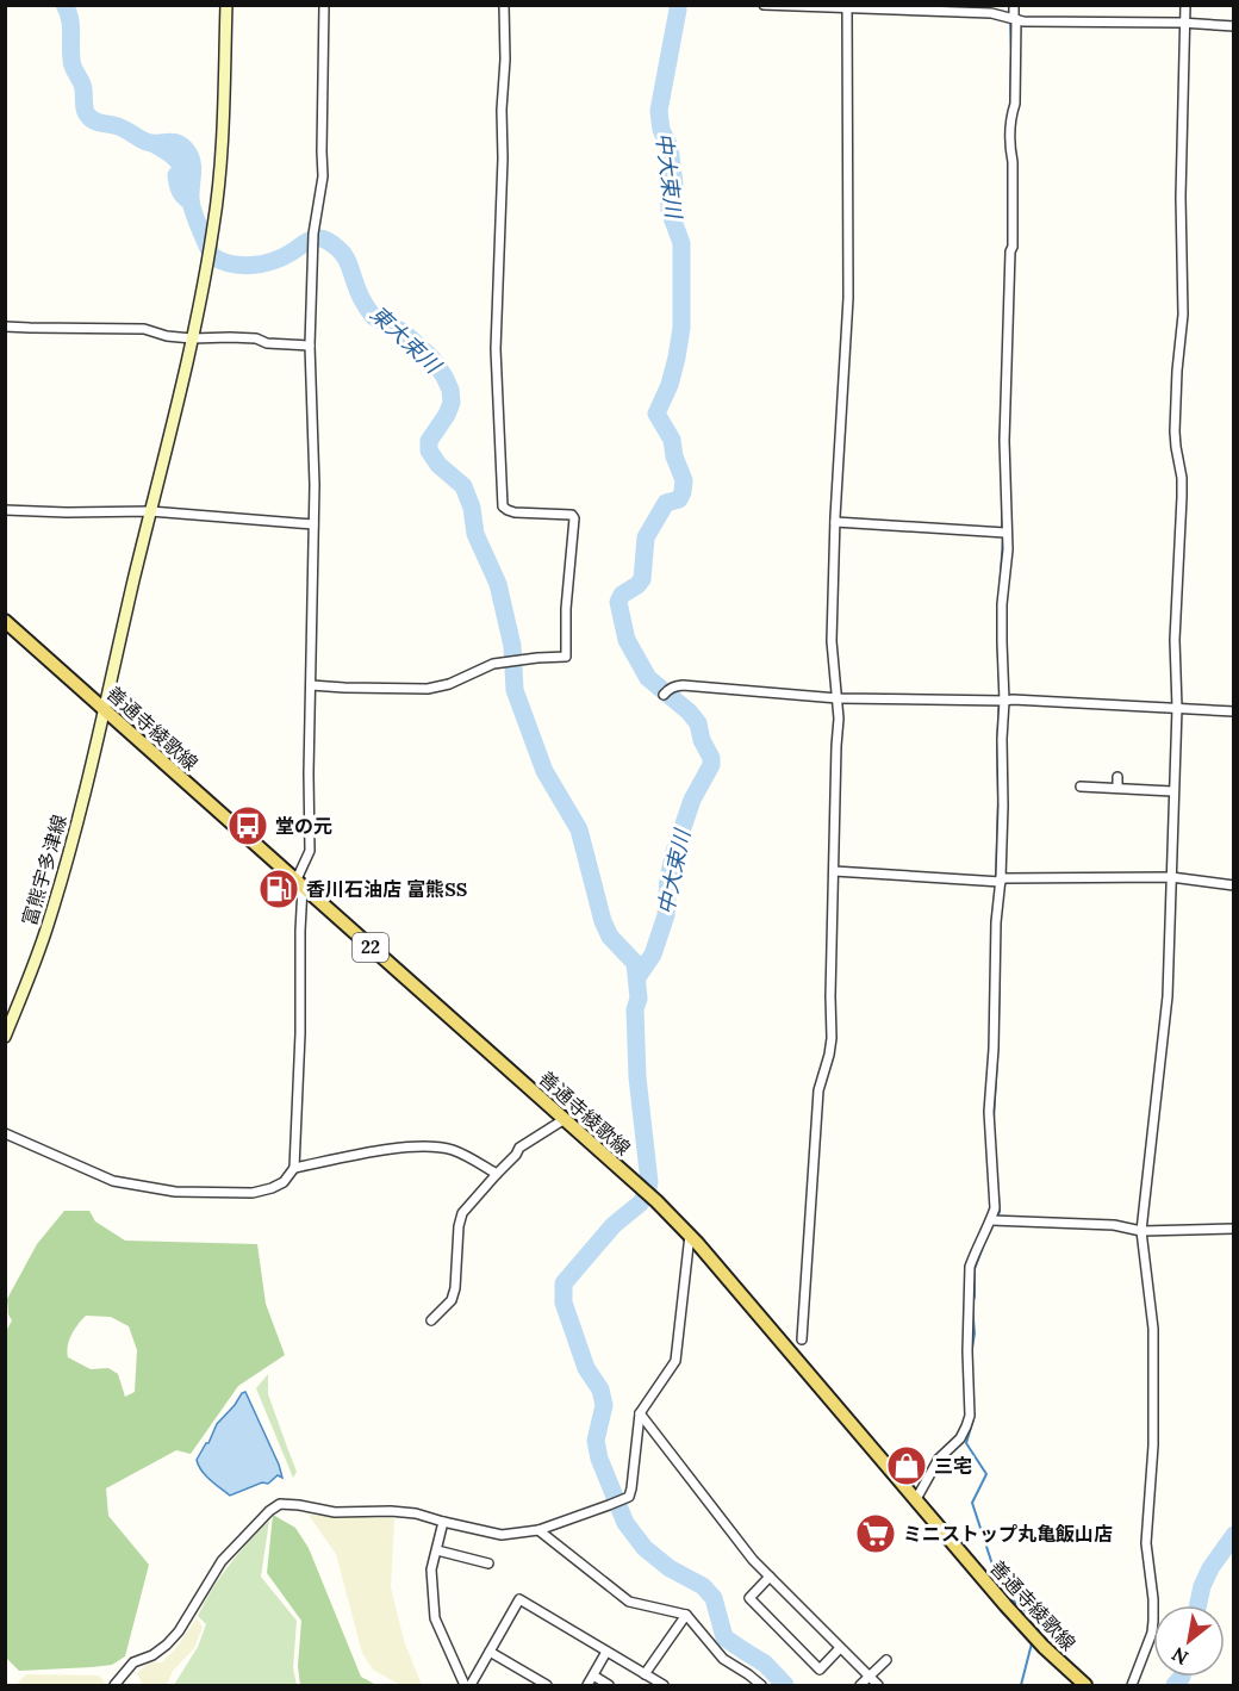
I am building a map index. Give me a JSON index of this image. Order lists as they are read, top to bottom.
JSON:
{
  "streets": {
    "main road": ["善通寺綾歌線", "22"],
    "street": ["富熊宇多津線"]
  },
  "crossings": [
    ["善通寺綾歌線", "富熊宇多津線"]
  ],
  "water": ["中大束川", "東大束川"],
  "places": {
    "bus stop": ["堂の元"],
    "fuel station": ["香川石油店 富熊SS"],
    "shop": ["三宅"],
    "supermarket": ["ミニストップ丸亀飯山店"]
  },
  "north": "bottom left"
}
